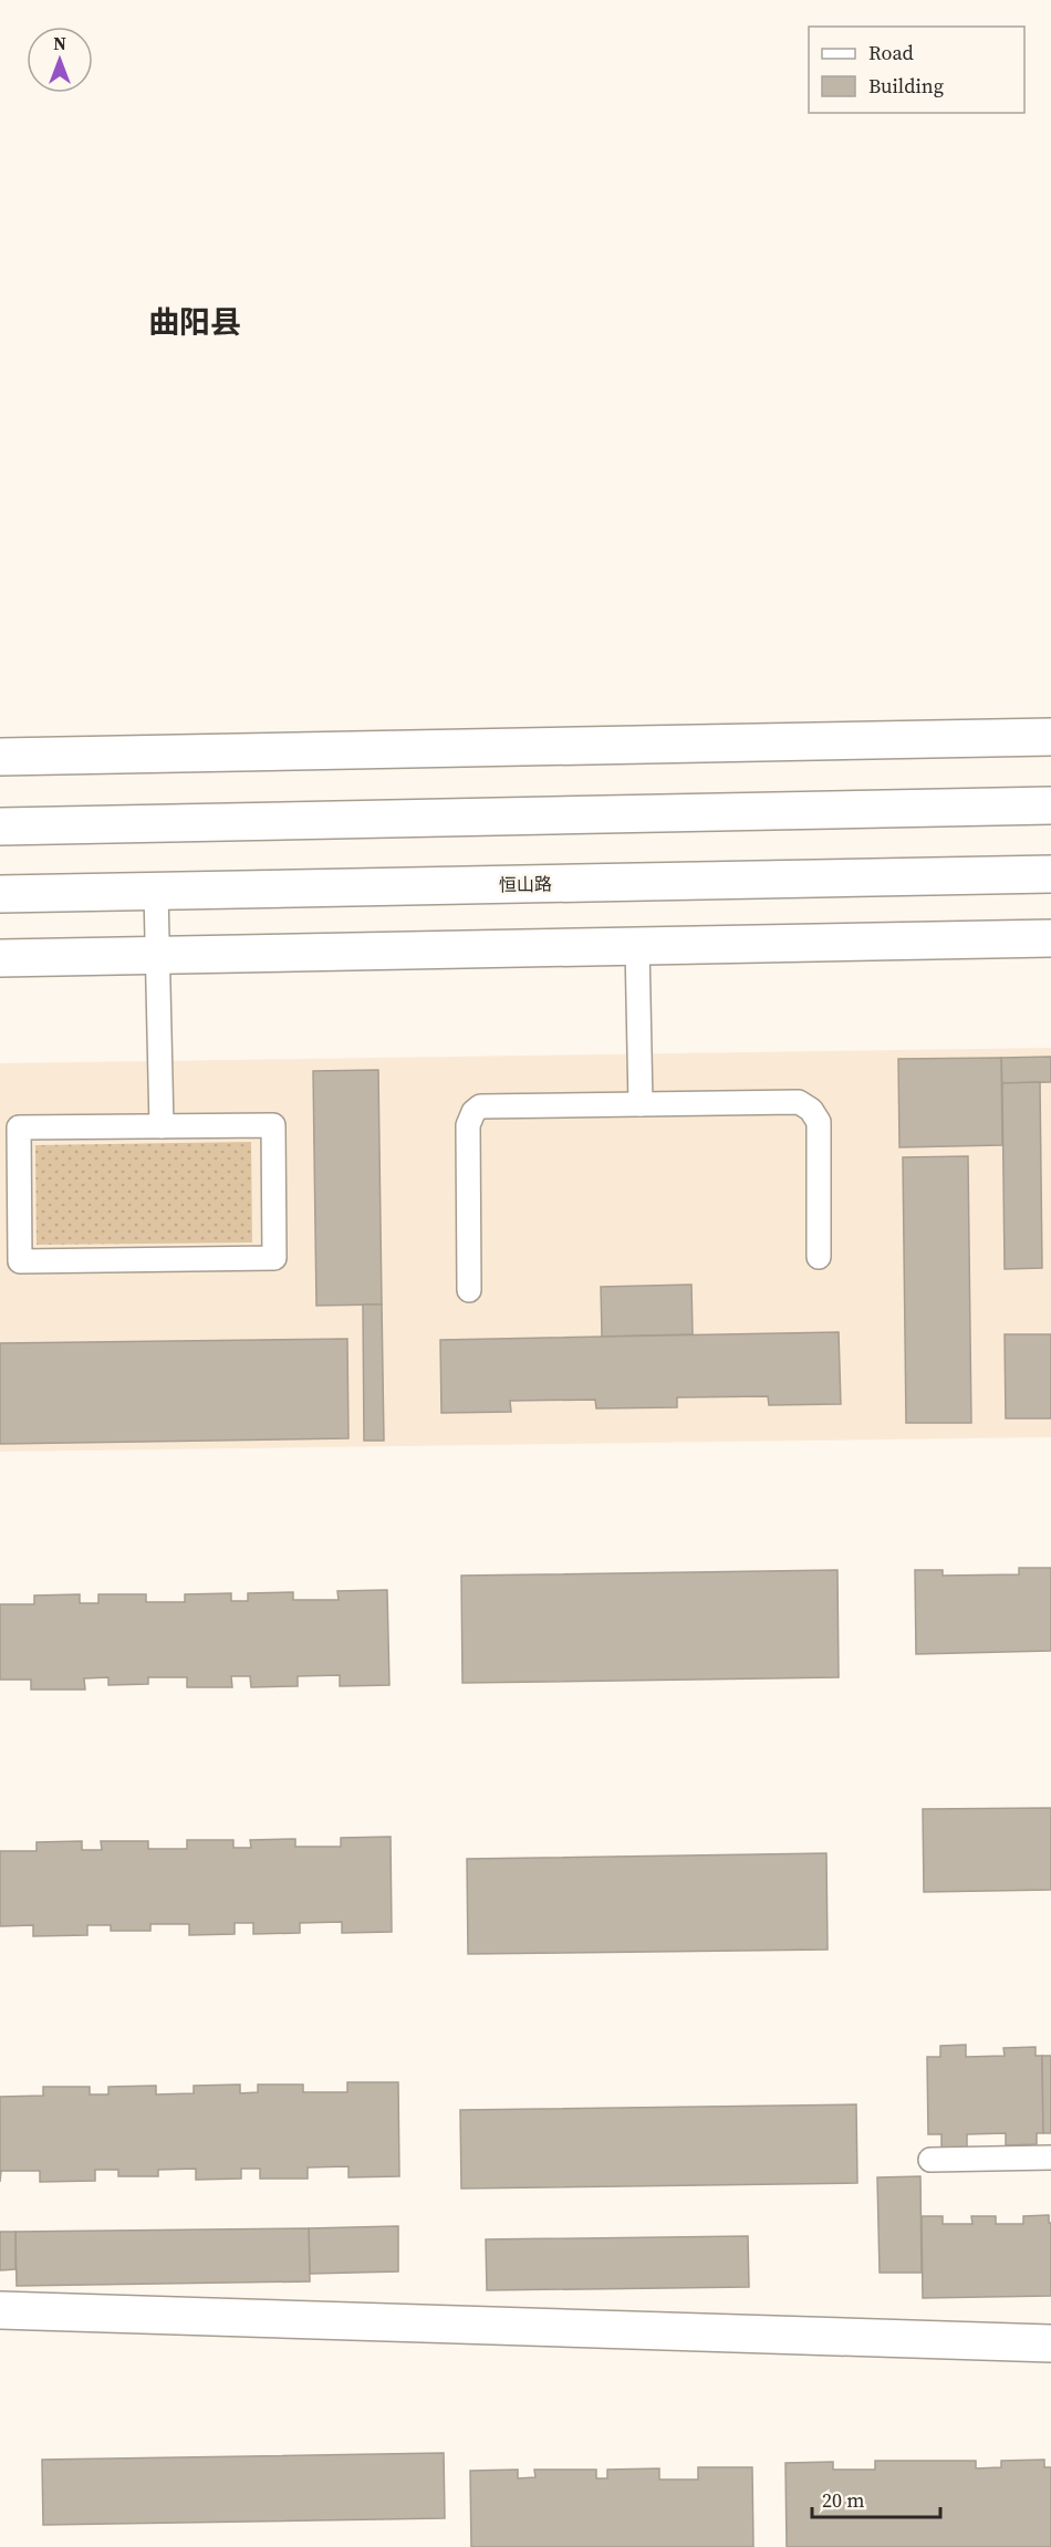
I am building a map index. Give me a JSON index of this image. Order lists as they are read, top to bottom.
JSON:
{
  "streets": {
    "street": ["恒山路"]
  },
  "districts": ["曲阳县"],
  "legend": ["Road", "Building"],
  "scale_bar": "20 m",
  "north": "top"
}
